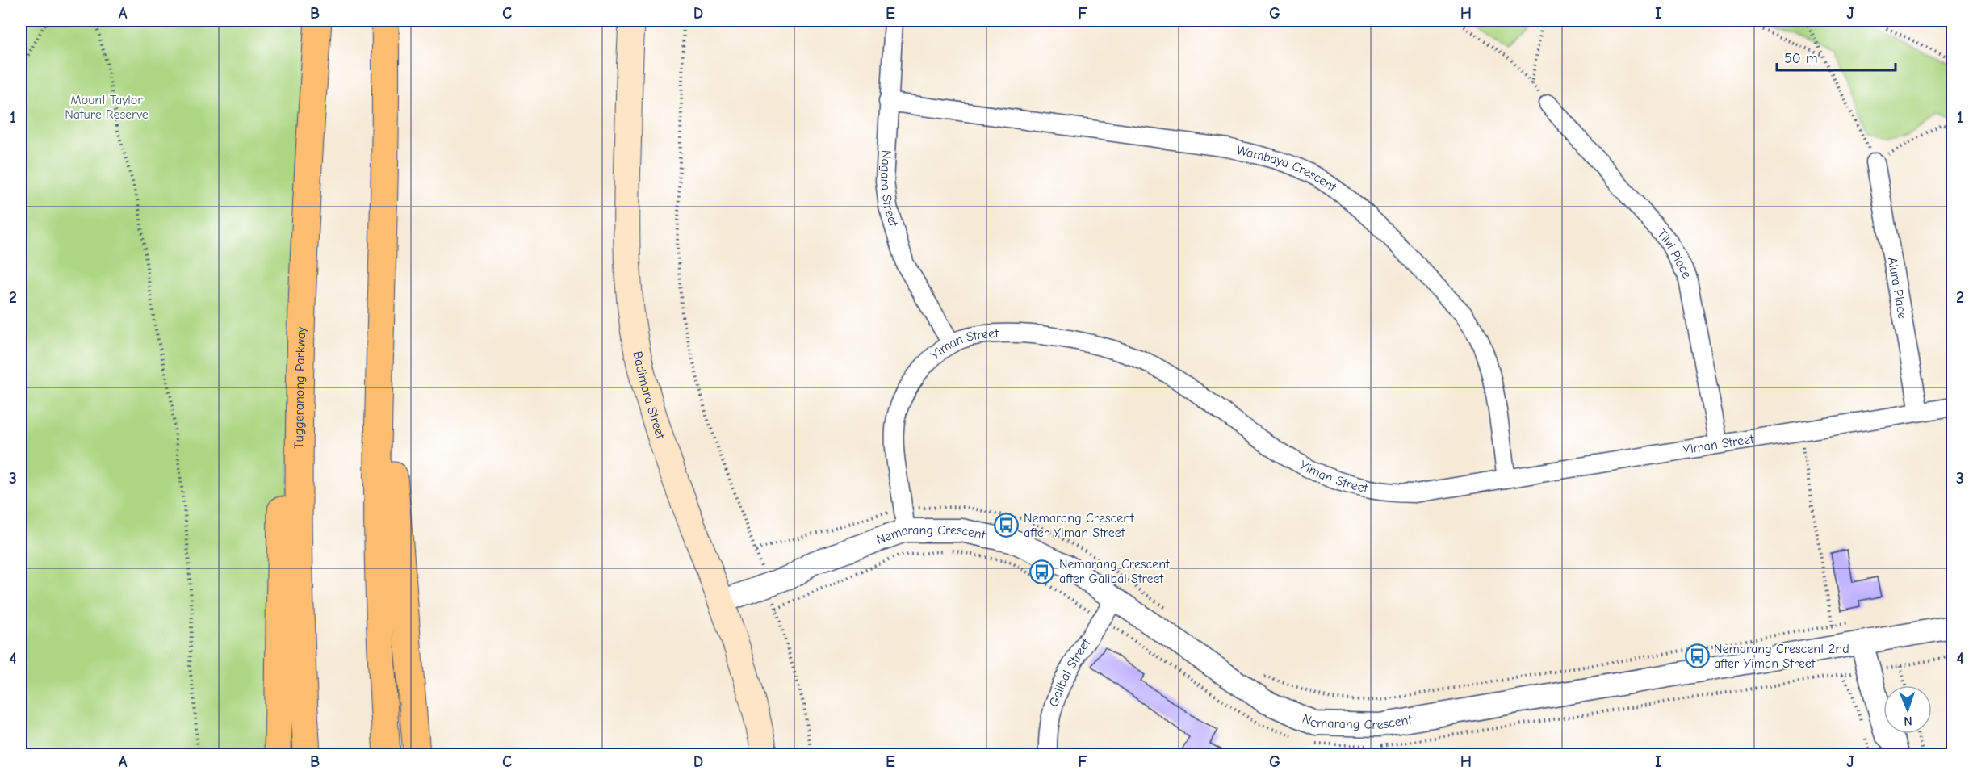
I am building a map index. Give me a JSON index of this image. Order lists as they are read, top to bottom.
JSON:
{
  "streets": {
    "highway": ["Tuggeranong Parkway"],
    "main road": ["Badimara Street"],
    "street": [
      "Wambaya Crescent",
      "Nagara Street",
      "Tiwi Place",
      "Alura Place",
      "Yiman Street",
      "Nemarang Crescent",
      "Galibal Street"
    ]
  },
  "crossings": [
    ["Wambaya Crescent", "Nagara Street"],
    ["Wambaya Crescent", "Yiman Street"],
    ["Nagara Street", "Yiman Street"],
    ["Tiwi Place", "Yiman Street"],
    ["Alura Place", "Yiman Street"],
    ["Yiman Street", "Nemarang Crescent"],
    ["Badimara Street", "Nemarang Crescent"],
    ["Nemarang Crescent", "Galibal Street"]
  ],
  "parks": ["Mount Taylor Nature Reserve"],
  "places": {
    "bus stop": ["Nemarang Crescent after Yiman Street", "Nemarang Crescent after Galibal Street", "Nemarang Crescent 2nd after Yiman Street"]
  },
  "scale_bar": "50 m",
  "north": "bottom",
  "grid": {
    "columns": [
      "A",
      "B",
      "C",
      "D",
      "E",
      "F",
      "G",
      "H",
      "I",
      "J"
    ],
    "rows": [
      "1",
      "2",
      "3",
      "4"
    ]
  }
}
